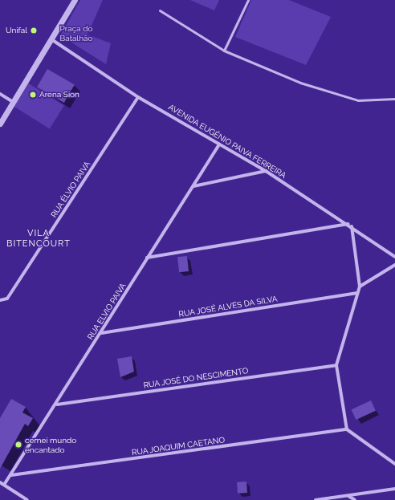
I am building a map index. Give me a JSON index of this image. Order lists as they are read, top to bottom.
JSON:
{
  "streets": {
    "street": [
      "AVENIDA EUGÊNIO PAIVA FERREIRA",
      "RUA ÉLVIO PAIVA",
      "RUA JOSÉ ALVES DA SILVA",
      "RUA ELVIO PAIVA",
      "RUA JOSÉ DO NESCIMENTO",
      "RUA JOAQUIM CAETANO"
    ]
  },
  "crossings": [
    ["AVENIDA EUGÊNIO PAIVA FERREIRA", "RUA ÉLVIO PAIVA"],
    ["AVENIDA EUGÊNIO PAIVA FERREIRA", "RUA ELVIO PAIVA"],
    ["RUA JOSÉ ALVES DA SILVA", "RUA ELVIO PAIVA"],
    ["RUA ELVIO PAIVA", "RUA JOSÉ DO NESCIMENTO"],
    ["RUA ELVIO PAIVA", "RUA JOAQUIM CAETANO"]
  ],
  "districts": ["VILA BITENCOURT"],
  "parks": ["Praça do Batalhão"],
  "places": ["Unifal", "Arena Sion", "cemei mundo encantado"]
}
